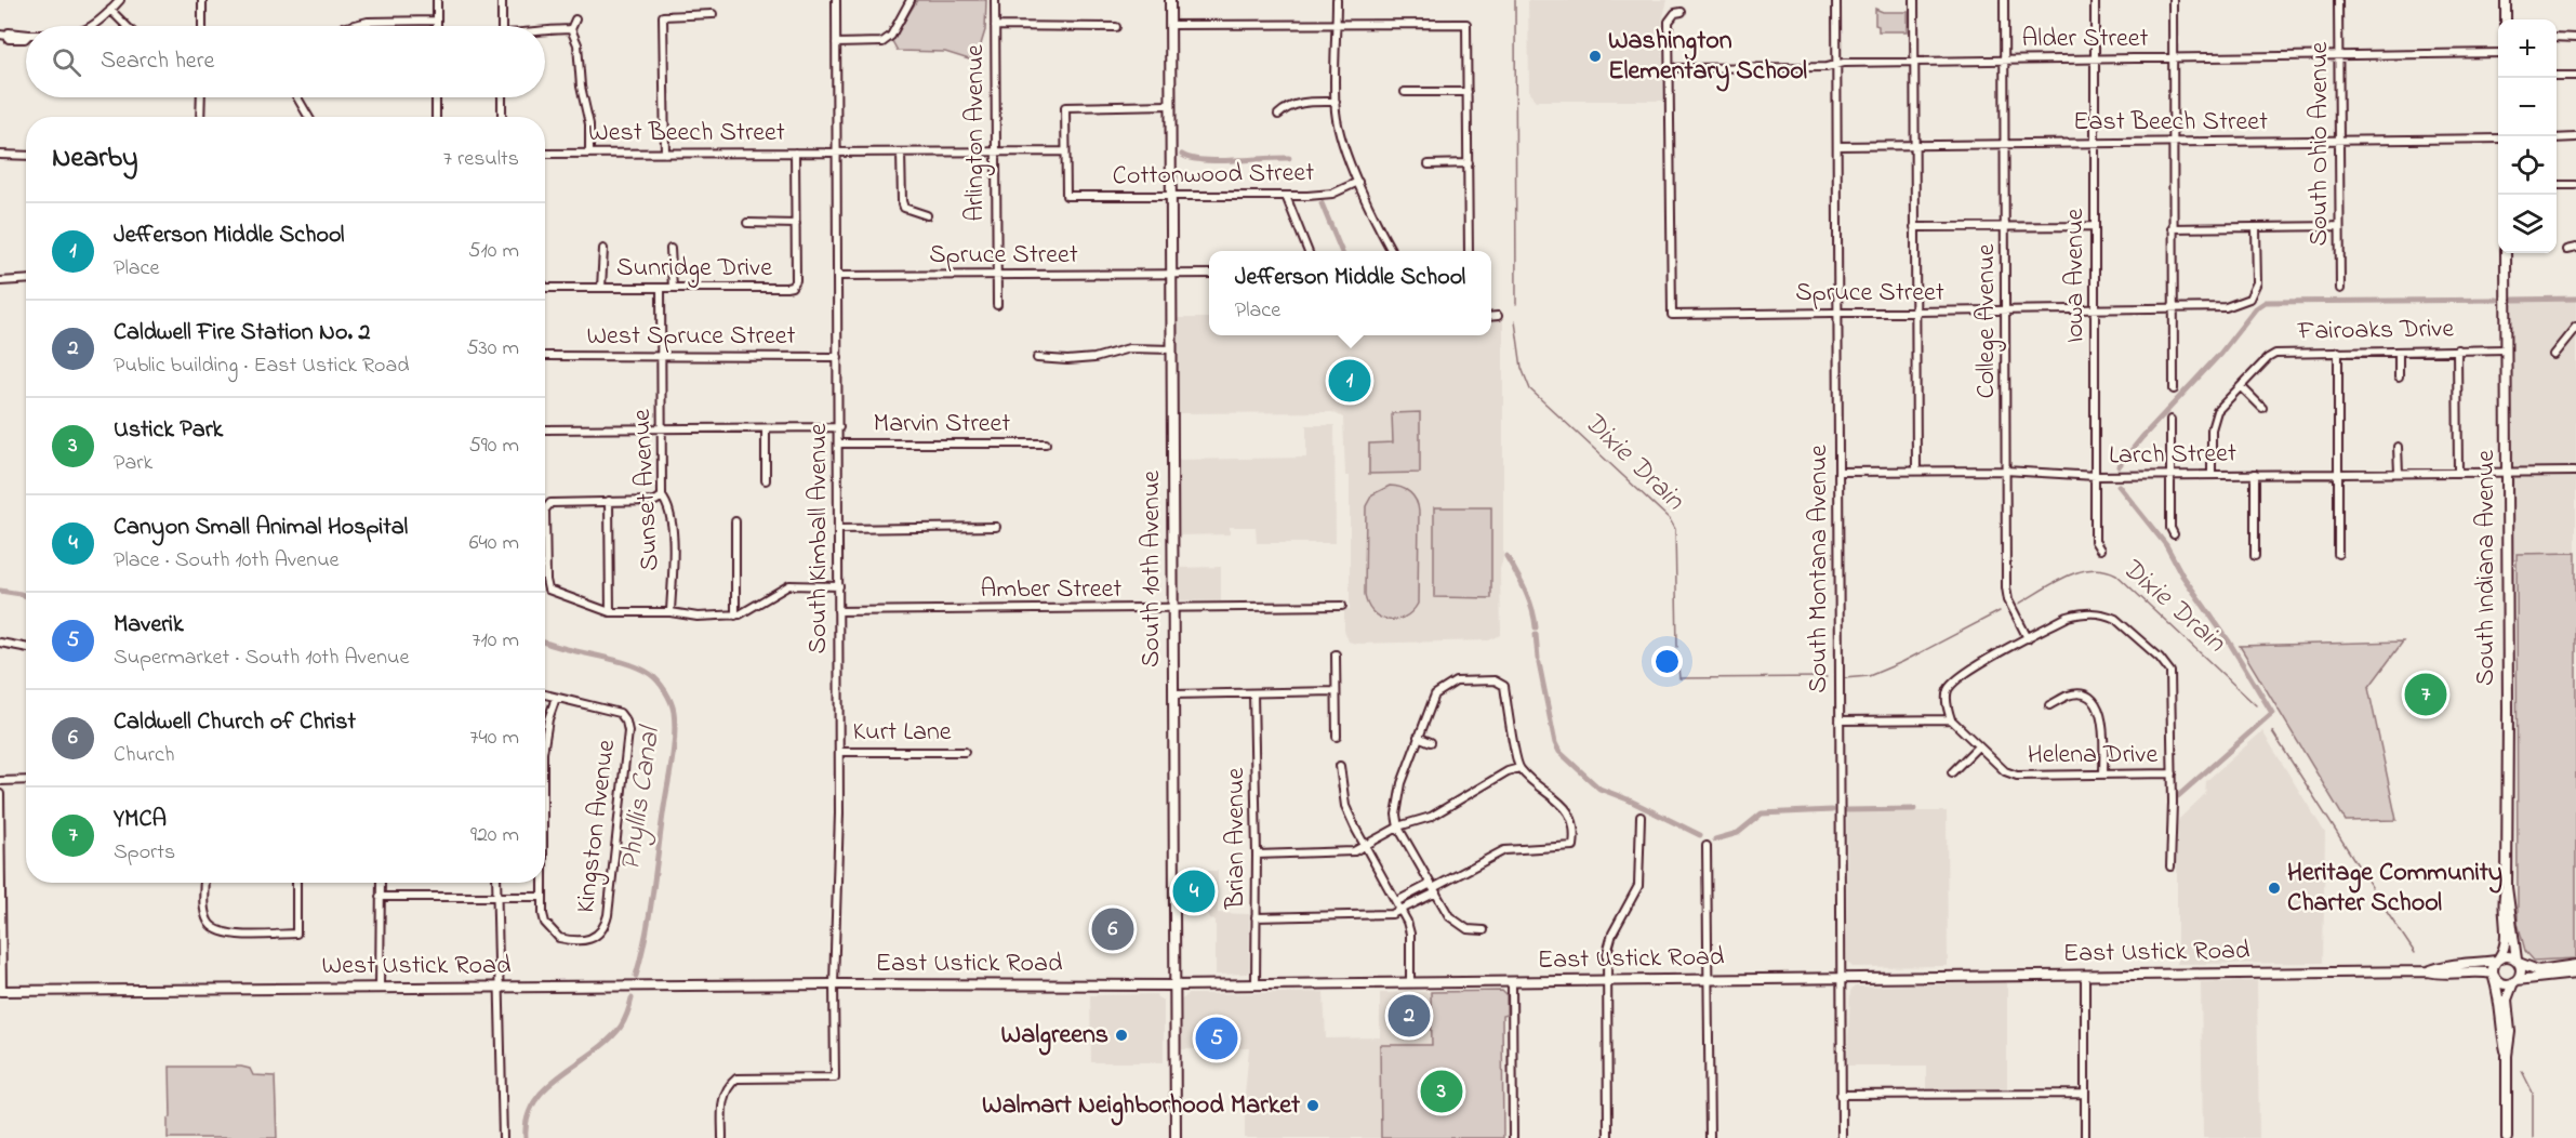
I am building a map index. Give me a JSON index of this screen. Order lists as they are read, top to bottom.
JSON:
{
  "streets": {
    "main road": [
      "South Indiana Avenue",
      "South 10th Avenue",
      "East Ustick Road",
      "West Ustick Road"
    ],
    "street": [
      "Alder Street",
      "East Beech Street",
      "West Beech Street",
      "Arlington Avenue",
      "South Ohio Avenue",
      "Cottonwood Street",
      "Spruce Street",
      "Sunridge Drive",
      "Iowa Avenue",
      "College Avenue",
      "Fairoaks Drive",
      "West Spruce Street",
      "Marvin Street",
      "Larch Street",
      "Sunset Avenue",
      "South Kimball Avenue",
      "South Montana Avenue",
      "Amber Street",
      "Kurt Lane",
      "Helena Drive",
      "Kingston Avenue",
      "Brian Avenue"
    ]
  },
  "crossings": [
    ["Alder Street", "South Ohio Avenue"],
    ["Alder Street", "Spruce Street"],
    ["Alder Street", "Iowa Avenue"],
    ["Alder Street", "College Avenue"],
    ["Alder Street", "South Montana Avenue"],
    ["East Beech Street", "South Ohio Avenue"],
    ["East Beech Street", "Iowa Avenue"],
    ["East Beech Street", "College Avenue"],
    ["East Beech Street", "South Montana Avenue"],
    ["West Beech Street", "Sunridge Drive"],
    ["West Beech Street", "South Kimball Avenue"],
    ["Arlington Avenue", "Spruce Street"],
    ["Cottonwood Street", "South 10th Avenue"],
    ["Spruce Street", "Iowa Avenue"],
    ["Spruce Street", "College Avenue"],
    ["Spruce Street", "South Kimball Avenue"],
    ["Spruce Street", "South 10th Avenue"],
    ["Spruce Street", "South Montana Avenue"],
    ["Sunridge Drive", "Sunset Avenue"],
    ["Iowa Avenue", "Larch Street"],
    ["College Avenue", "Larch Street"],
    ["Fairoaks Drive", "Larch Street"],
    ["Fairoaks Drive", "South Indiana Avenue"],
    ["West Spruce Street", "Sunset Avenue"],
    ["West Spruce Street", "South Kimball Avenue"],
    ["Marvin Street", "South Kimball Avenue"],
    ["Larch Street", "South Indiana Avenue"],
    ["Larch Street", "South Montana Avenue"],
    ["South Kimball Avenue", "Amber Street"],
    ["South Kimball Avenue", "Kurt Lane"],
    ["South Kimball Avenue", "East Ustick Road"],
    ["South Kimball Avenue", "West Ustick Road"],
    ["South Indiana Avenue", "East Ustick Road"],
    ["South 10th Avenue", "Amber Street"],
    ["South 10th Avenue", "East Ustick Road"],
    ["South Montana Avenue", "East Ustick Road"],
    ["Brian Avenue", "East Ustick Road"],
    ["East Ustick Road", "West Ustick Road"]
  ],
  "water": ["Dixie Drain", "Phyllis Canal"],
  "places": [
    "Washington Elementary School",
    "Heritage Community Charter School",
    "Walgreens",
    "Walmart Neighborhood Market"
  ],
  "page": {
    "map_buttons": ["+", "−"],
    "search": "Search here",
    "heading": ["Nearby", "7 results"],
    "list": [
      {
        "mark": "1",
        "name": "Jefferson Middle School",
        "note": "Place",
        "value": "510 m"
      },
      {
        "mark": "2",
        "name": "Caldwell Fire Station No. 2",
        "note": "Public building · East Ustick Road",
        "value": "530 m"
      },
      {
        "mark": "3",
        "name": "Ustick Park",
        "note": "Park",
        "value": "590 m"
      },
      {
        "mark": "4",
        "name": "Canyon Small Animal Hospital",
        "note": "Place · South 10th Avenue",
        "value": "640 m"
      },
      {
        "mark": "5",
        "name": "Maverik",
        "note": "Supermarket · South 10th Avenue",
        "value": "710 m"
      },
      {
        "mark": "6",
        "name": "Caldwell Church of Christ",
        "note": "Church",
        "value": "740 m"
      },
      {
        "mark": "7",
        "name": "YMCA",
        "note": "Sports",
        "value": "920 m"
      }
    ],
    "popup": ["Jefferson Middle School", "Place"],
    "pins": [
      "1",
      "7",
      "4",
      "6",
      "2",
      "5",
      "3"
    ]
  }
}
